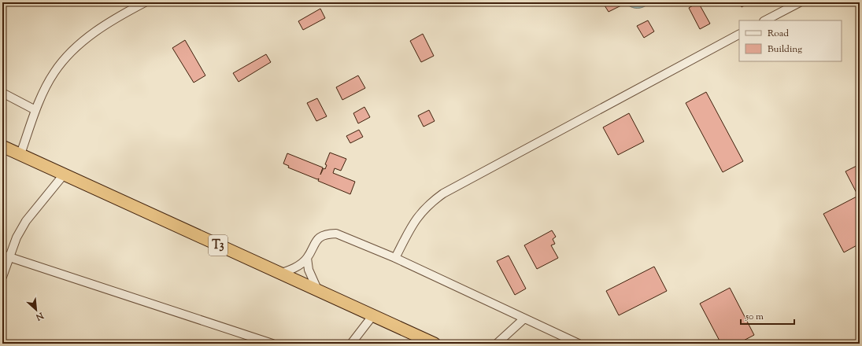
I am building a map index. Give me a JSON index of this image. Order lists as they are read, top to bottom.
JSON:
{
  "streets": {
    "highway": ["T3"]
  },
  "legend": ["Road", "Building"],
  "scale_bar": "50 m",
  "north": "bottom right"
}
